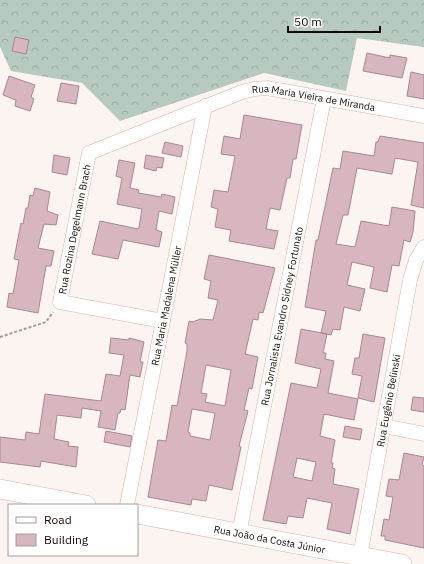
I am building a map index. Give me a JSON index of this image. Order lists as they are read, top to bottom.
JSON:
{
  "streets": {
    "main road": ["Rua João da Costa Júnior"],
    "street": [
      "Rua Maria Vieira de Miranda",
      "Rua Rozina Degelmann Brach",
      "Rua Maria Madalena Müller",
      "Rua Jornalista Evandro Sidney Fortunato",
      "Rua Eugênio Belinski"
    ]
  },
  "crossings": [
    ["Rua Maria Vieira de Miranda", "Rua Rozina Degelmann Brach"],
    ["Rua Maria Vieira de Miranda", "Rua Maria Madalena Müller"],
    ["Rua Maria Vieira de Miranda", "Rua Jornalista Evandro Sidney Fortunato"],
    ["Rua Rozina Degelmann Brach", "Rua Maria Madalena Müller"],
    ["Rua Jornalista Evandro Sidney Fortunato", "Rua João da Costa Júnior"],
    ["Rua Eugênio Belinski", "Rua João da Costa Júnior"]
  ],
  "legend": ["Road", "Building"],
  "scale_bar": "50 m"
}
